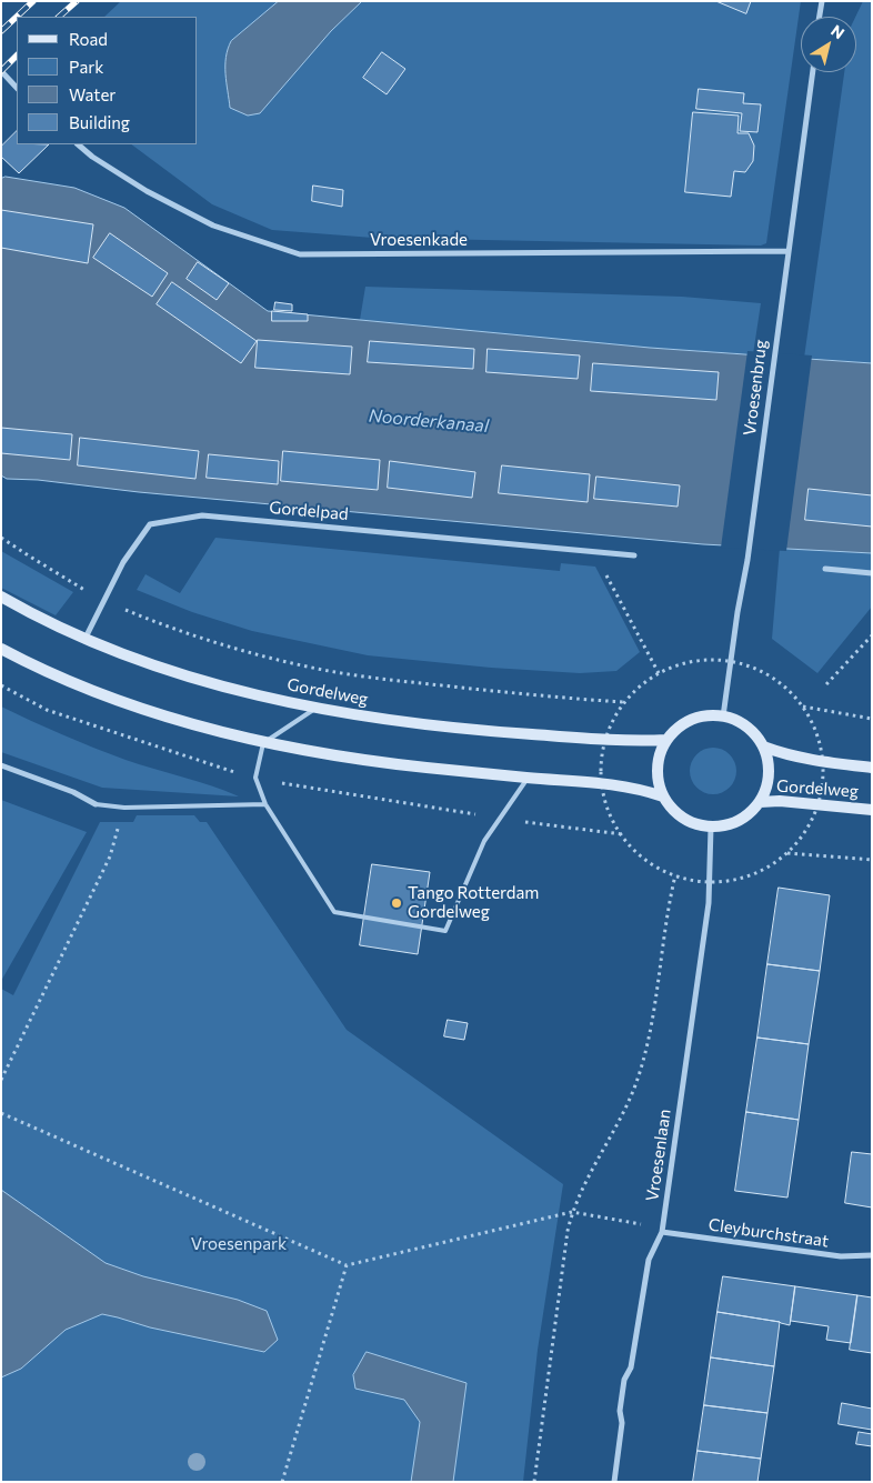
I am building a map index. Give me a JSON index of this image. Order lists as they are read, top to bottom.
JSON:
{
  "streets": {
    "main road": ["Gordelweg"],
    "street": [
      "Vroesenkade",
      "Vroesenbrug",
      "Gordelpad",
      "Vroesenlaan",
      "Cleyburchstraat"
    ]
  },
  "crossings": [
    ["Vroesenkade", "Vroesenbrug"],
    ["Vroesenbrug", "Gordelweg"],
    ["Vroesenbrug", "Vroesenlaan"],
    ["Gordelpad", "Gordelweg"],
    ["Gordelweg", "Vroesenlaan"],
    ["Vroesenlaan", "Cleyburchstraat"]
  ],
  "water": ["Noorderkanaal"],
  "parks": ["Vroesenpark"],
  "places": ["Tango Rotterdam Gordelweg"],
  "legend": [
    "Road",
    "Park",
    "Water",
    "Building"
  ],
  "north": "top right"
}
